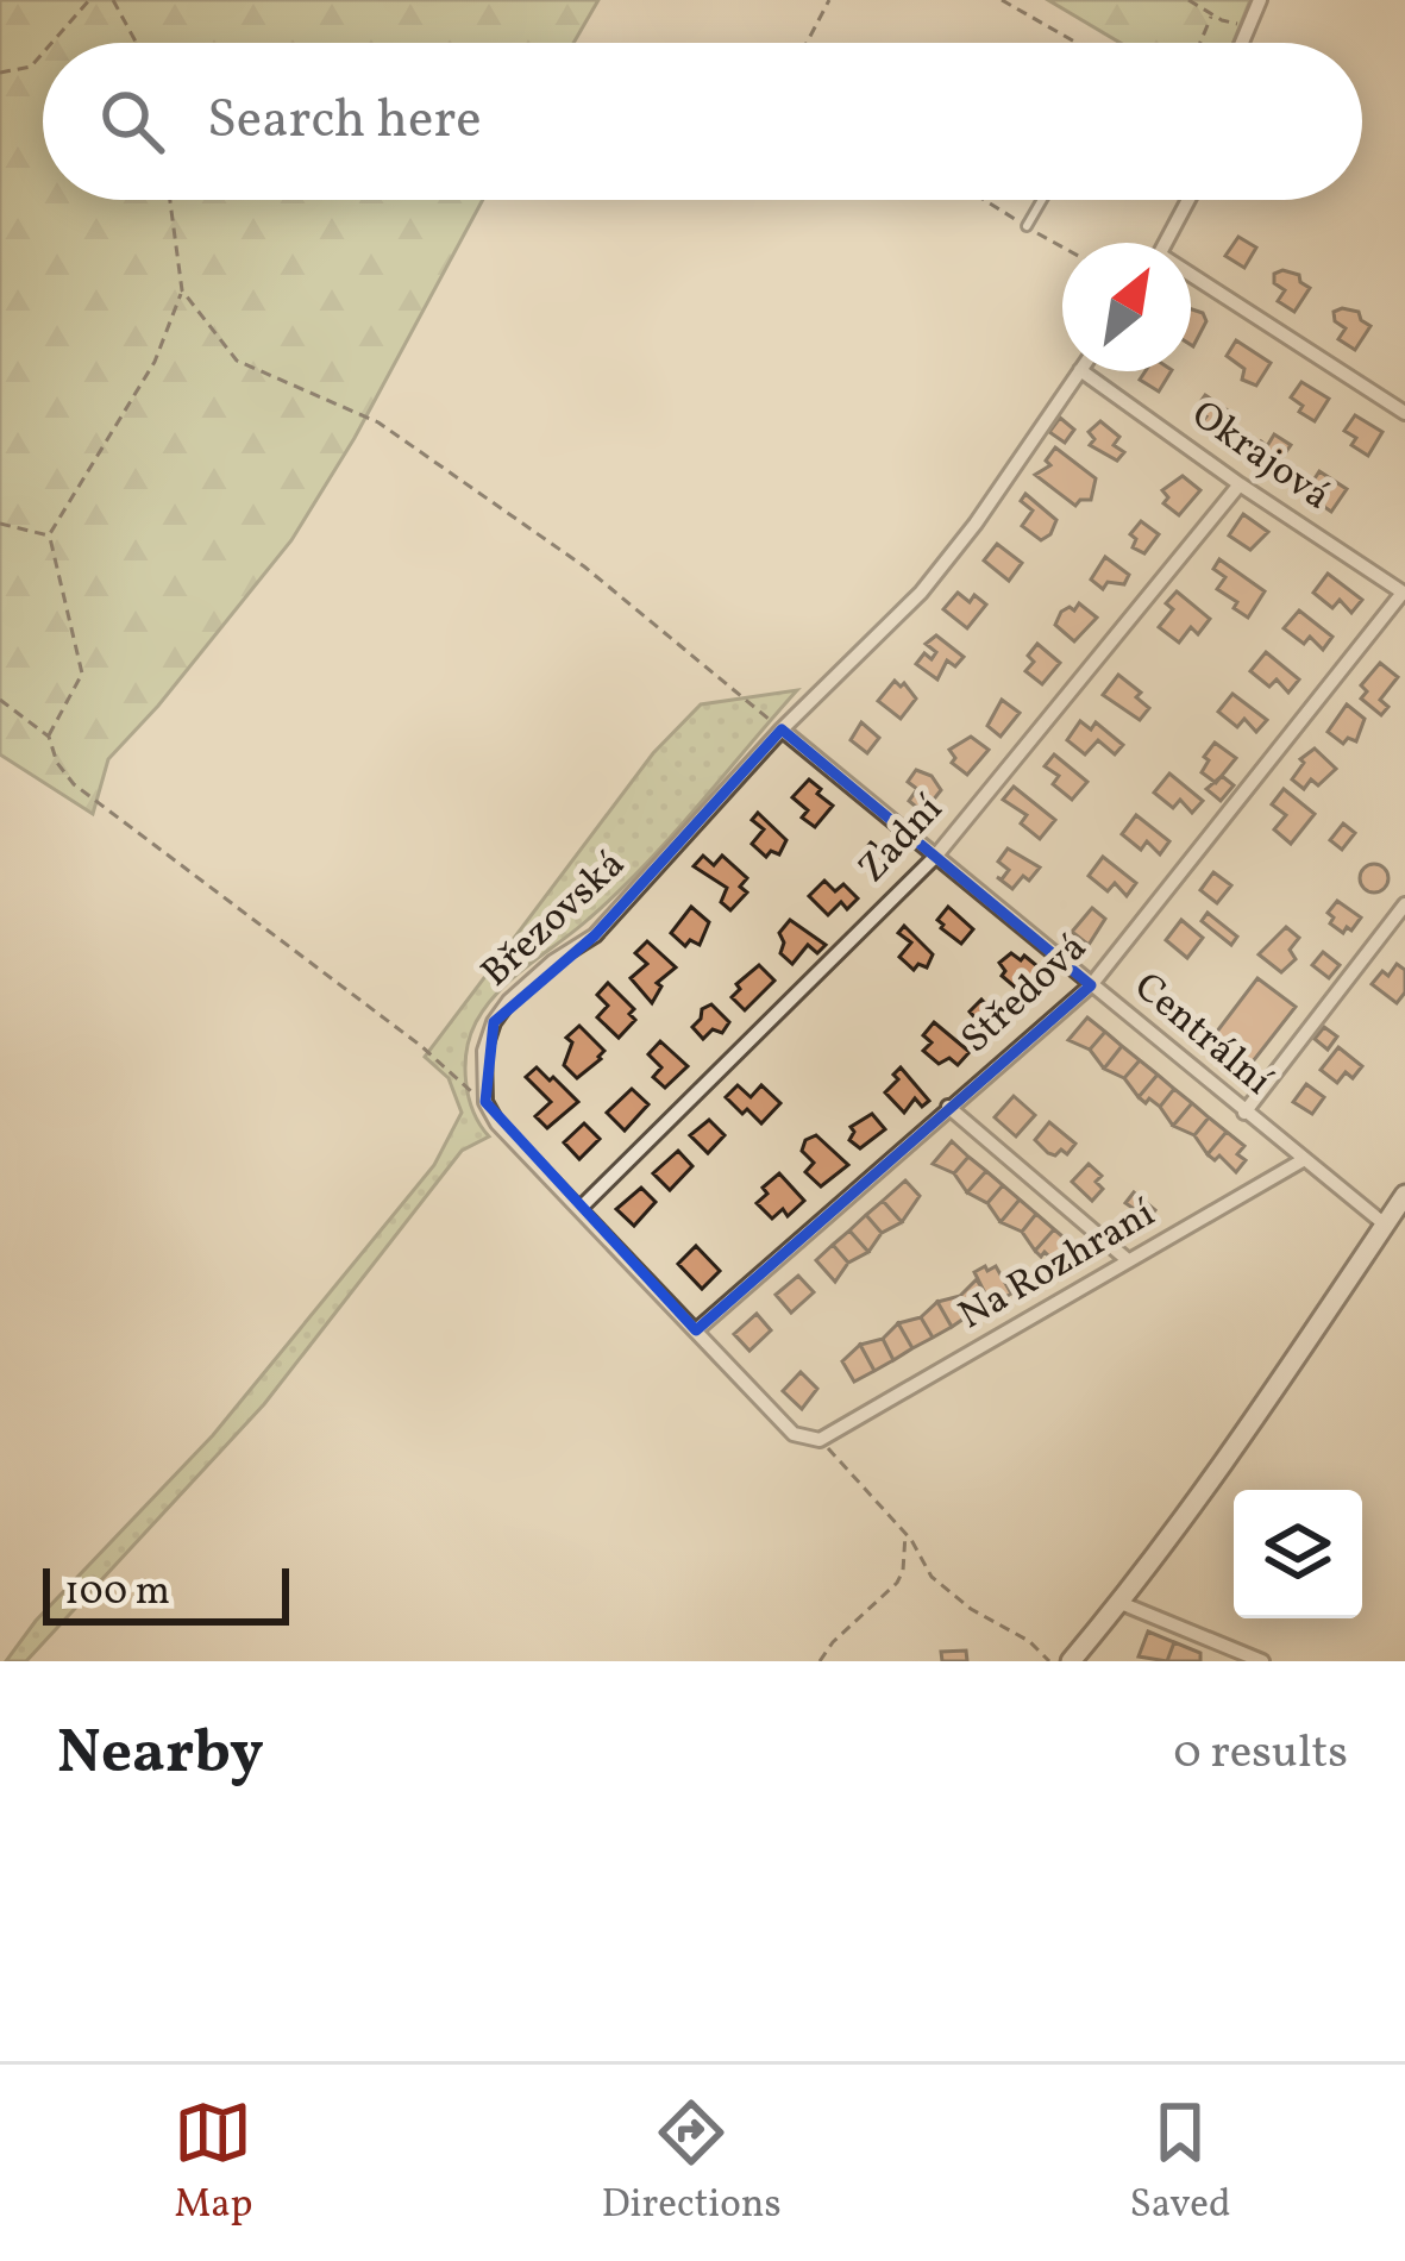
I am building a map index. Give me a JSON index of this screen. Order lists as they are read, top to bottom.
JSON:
{
  "streets": {
    "street": [
      "Okrajová",
      "Zadní",
      "Březovská",
      "Středová",
      "Centrální",
      "Na Rozhraní"
    ]
  },
  "crossings": [
    ["Okrajová", "Zadní"],
    ["Okrajová", "Středová"],
    ["Zadní", "Centrální"],
    ["Březovská", "Centrální"],
    ["Středová", "Centrální"],
    ["Centrální", "Na Rozhraní"]
  ],
  "scale_bar": "100 m",
  "north": "top right",
  "page": {
    "search": "Search here",
    "scale": "100 m",
    "heading": ["Nearby", "0 results"],
    "nav": ["Map", "Directions", "Saved"]
  }
}
